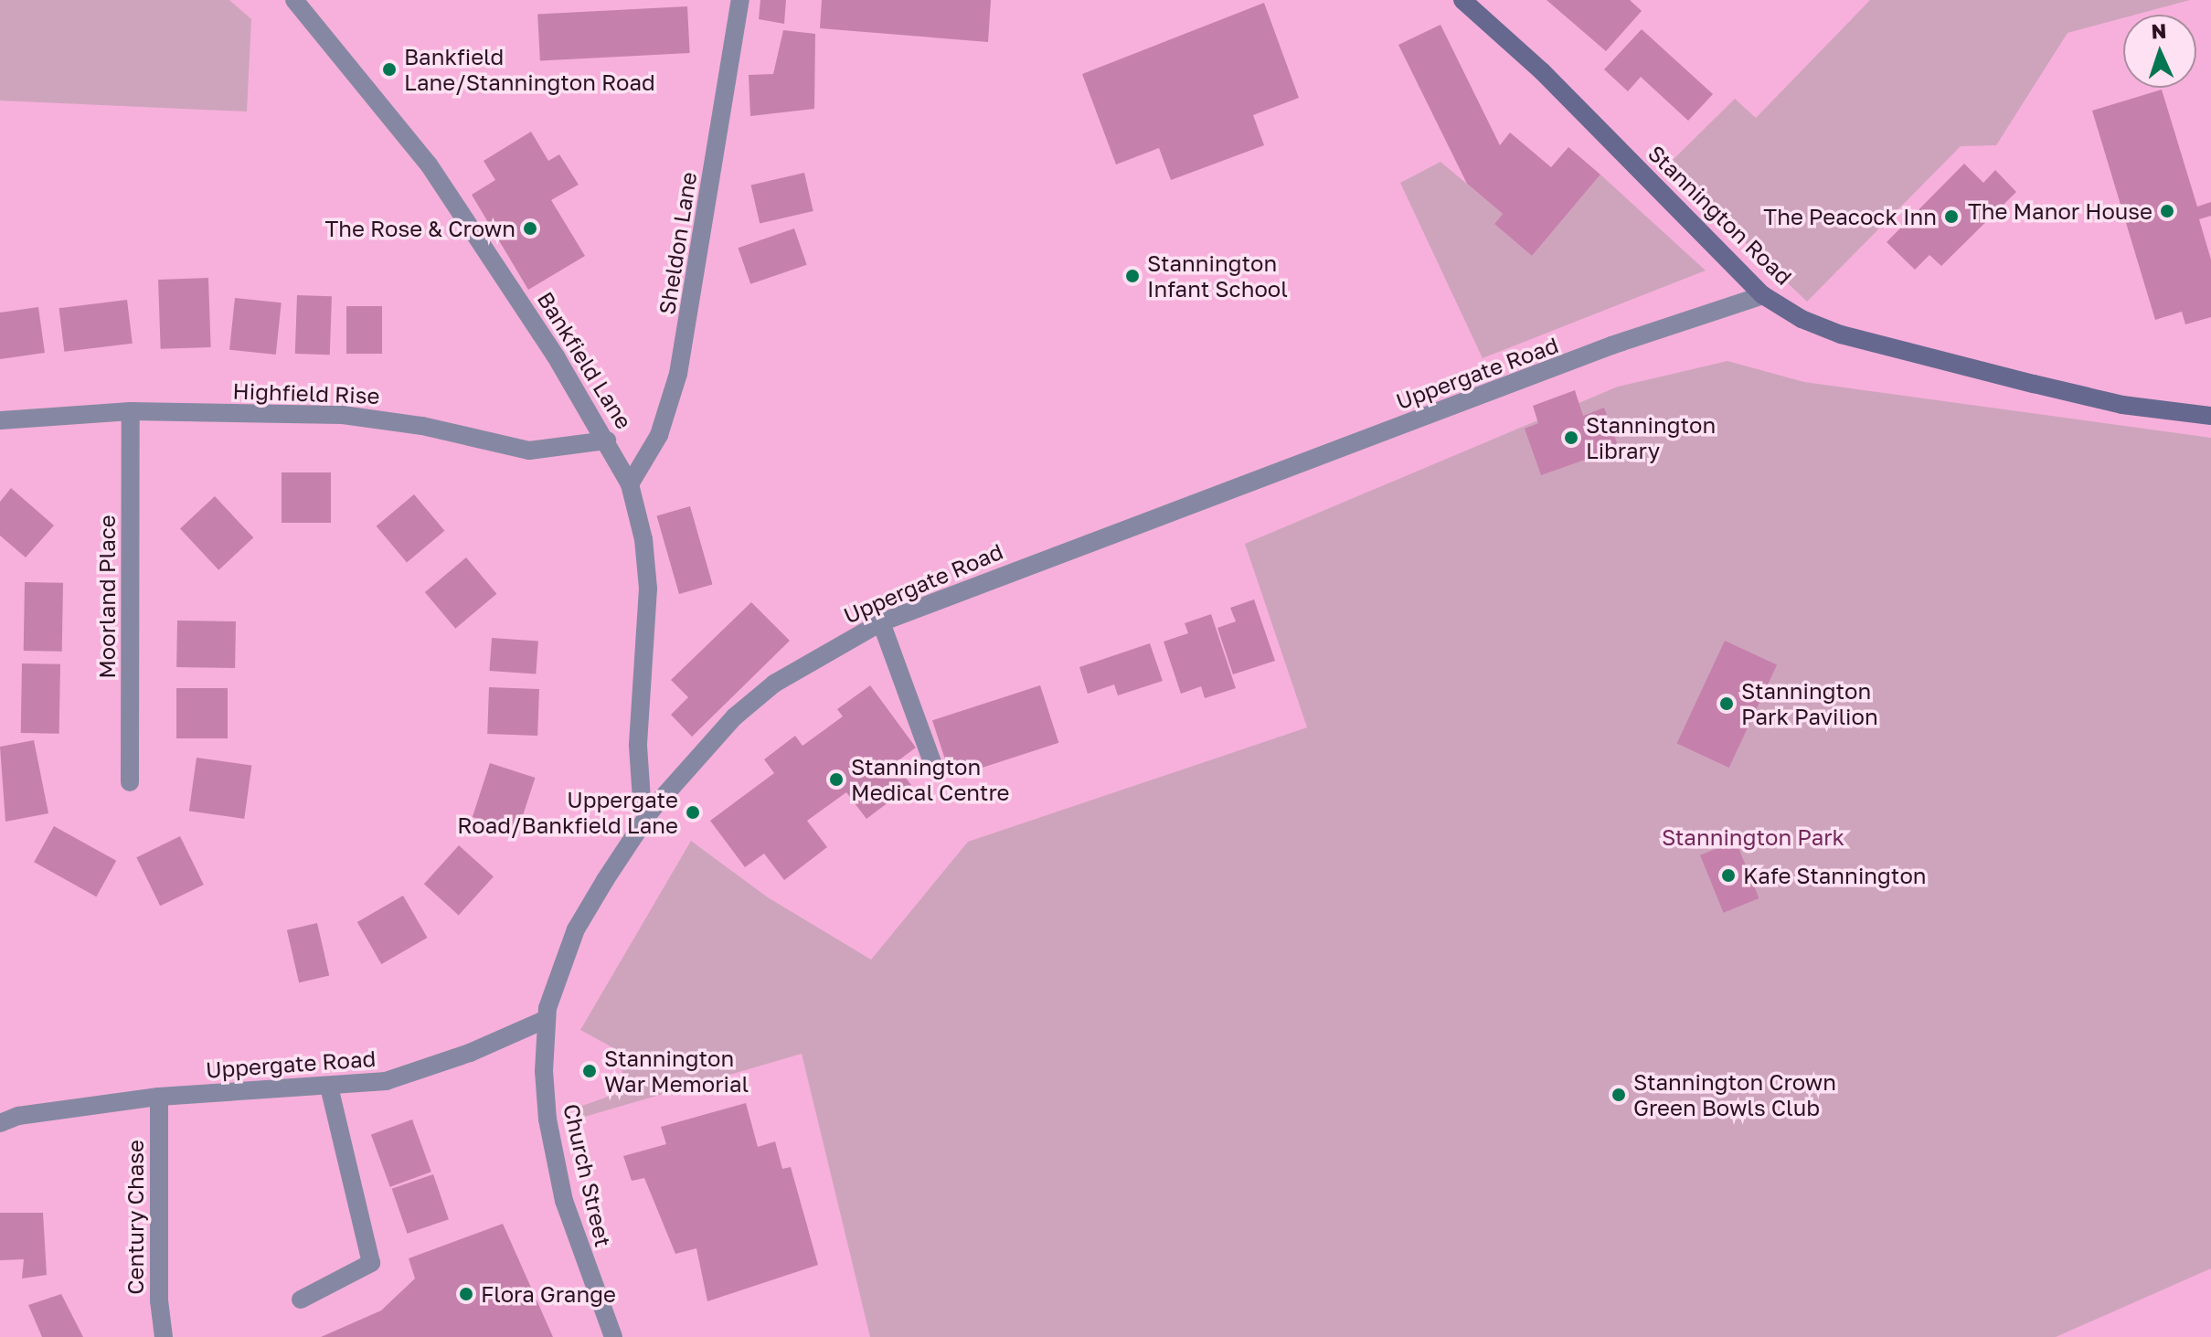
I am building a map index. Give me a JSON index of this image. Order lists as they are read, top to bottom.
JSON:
{
  "streets": {
    "main road": ["Stannington Road"],
    "street": [
      "Sheldon Lane",
      "Bankfield Lane",
      "Uppergate Road",
      "Highfield Rise",
      "Moorland Place",
      "Church Street",
      "Century Chase"
    ]
  },
  "crossings": [
    ["Stannington Road", "Uppergate Road"],
    ["Sheldon Lane", "Bankfield Lane"],
    ["Bankfield Lane", "Uppergate Road"],
    ["Bankfield Lane", "Highfield Rise"],
    ["Uppergate Road", "Church Street"],
    ["Uppergate Road", "Century Chase"],
    ["Highfield Rise", "Moorland Place"]
  ],
  "parks": ["Stannington Park"],
  "places": [
    "Bankfield Lane/Stannington Road",
    "The Manor House",
    "The Peacock Inn",
    "The Rose & Crown",
    "Stannington Infant School",
    "Stannington Library",
    "Stannington Park Pavilion",
    "Stannington Medical Centre",
    "Uppergate Road/Bankfield Lane",
    "Kafe Stannington",
    "Stannington War Memorial",
    "Stannington Crown Green Bowls Club",
    "Flora Grange"
  ],
  "north": "top"
}
